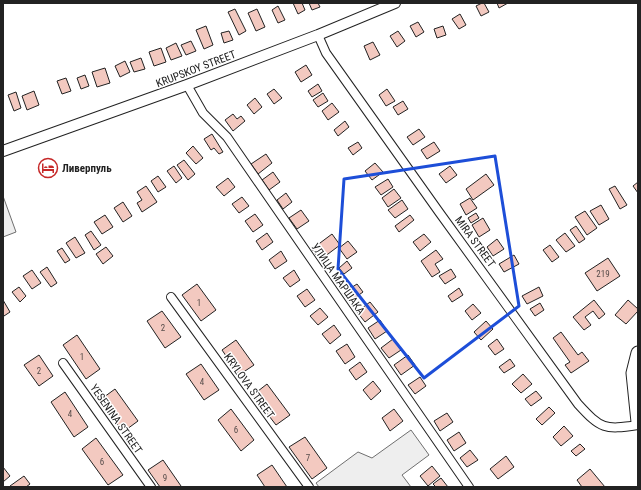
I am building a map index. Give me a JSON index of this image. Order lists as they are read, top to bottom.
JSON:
{
  "streets": {
    "street": [
      "KRUPSKOY STREET",
      "MIRA STREET",
      "УЛИЦА МАРШАКА",
      "KRYLOVA STREET",
      "YESENINA STREET"
    ]
  },
  "crossings": [
    ["KRUPSKOY STREET", "MIRA STREET"],
    ["KRUPSKOY STREET", "УЛИЦА МАРШАКА"]
  ],
  "places": {
    "hotel": ["Ливерпуль"]
  },
  "house_numbers": [
    "219",
    "1",
    "2",
    "1",
    "2",
    "4",
    "4",
    "6",
    "7",
    "6",
    "9"
  ]
}
